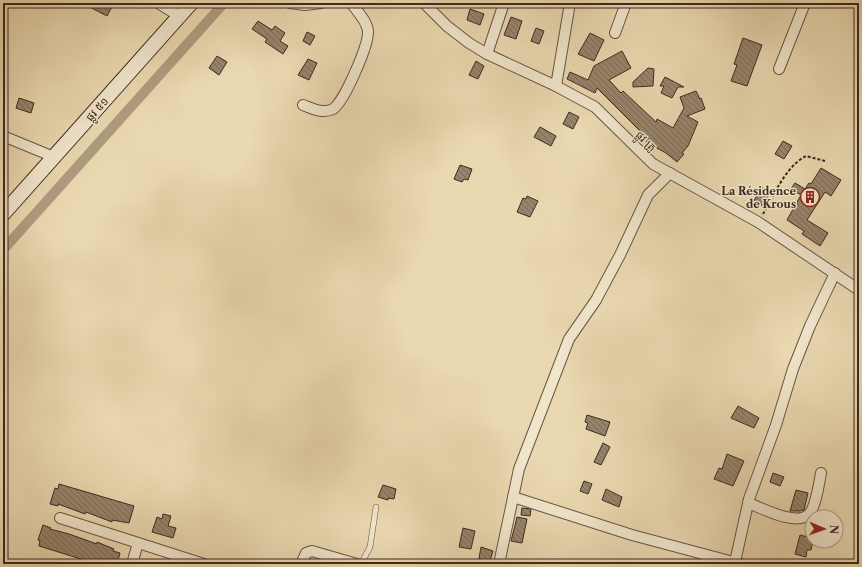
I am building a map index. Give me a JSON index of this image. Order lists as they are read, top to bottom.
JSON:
{
  "streets": {
    "main road": ["ផ្លូវ ៥១"],
    "street": ["ផ្លូវ គ្រូ"]
  },
  "places": {
    "building": ["La Résidence de Krous"]
  },
  "north": "right"
}
